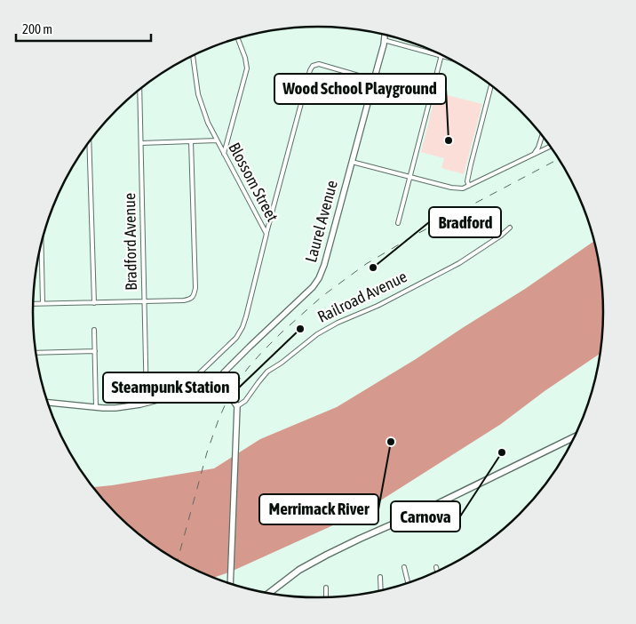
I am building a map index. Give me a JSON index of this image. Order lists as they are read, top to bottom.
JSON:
{
  "streets": {
    "main road": ["Laurel Avenue"],
    "street": ["Blossom Street", "Bradford Avenue", "Railroad Avenue"]
  },
  "places": [
    "Wood School Playground",
    "Bradford",
    "Steampunk Station",
    "Merrimack River",
    "Carnova"
  ],
  "scale_bar": "200 m"
}
